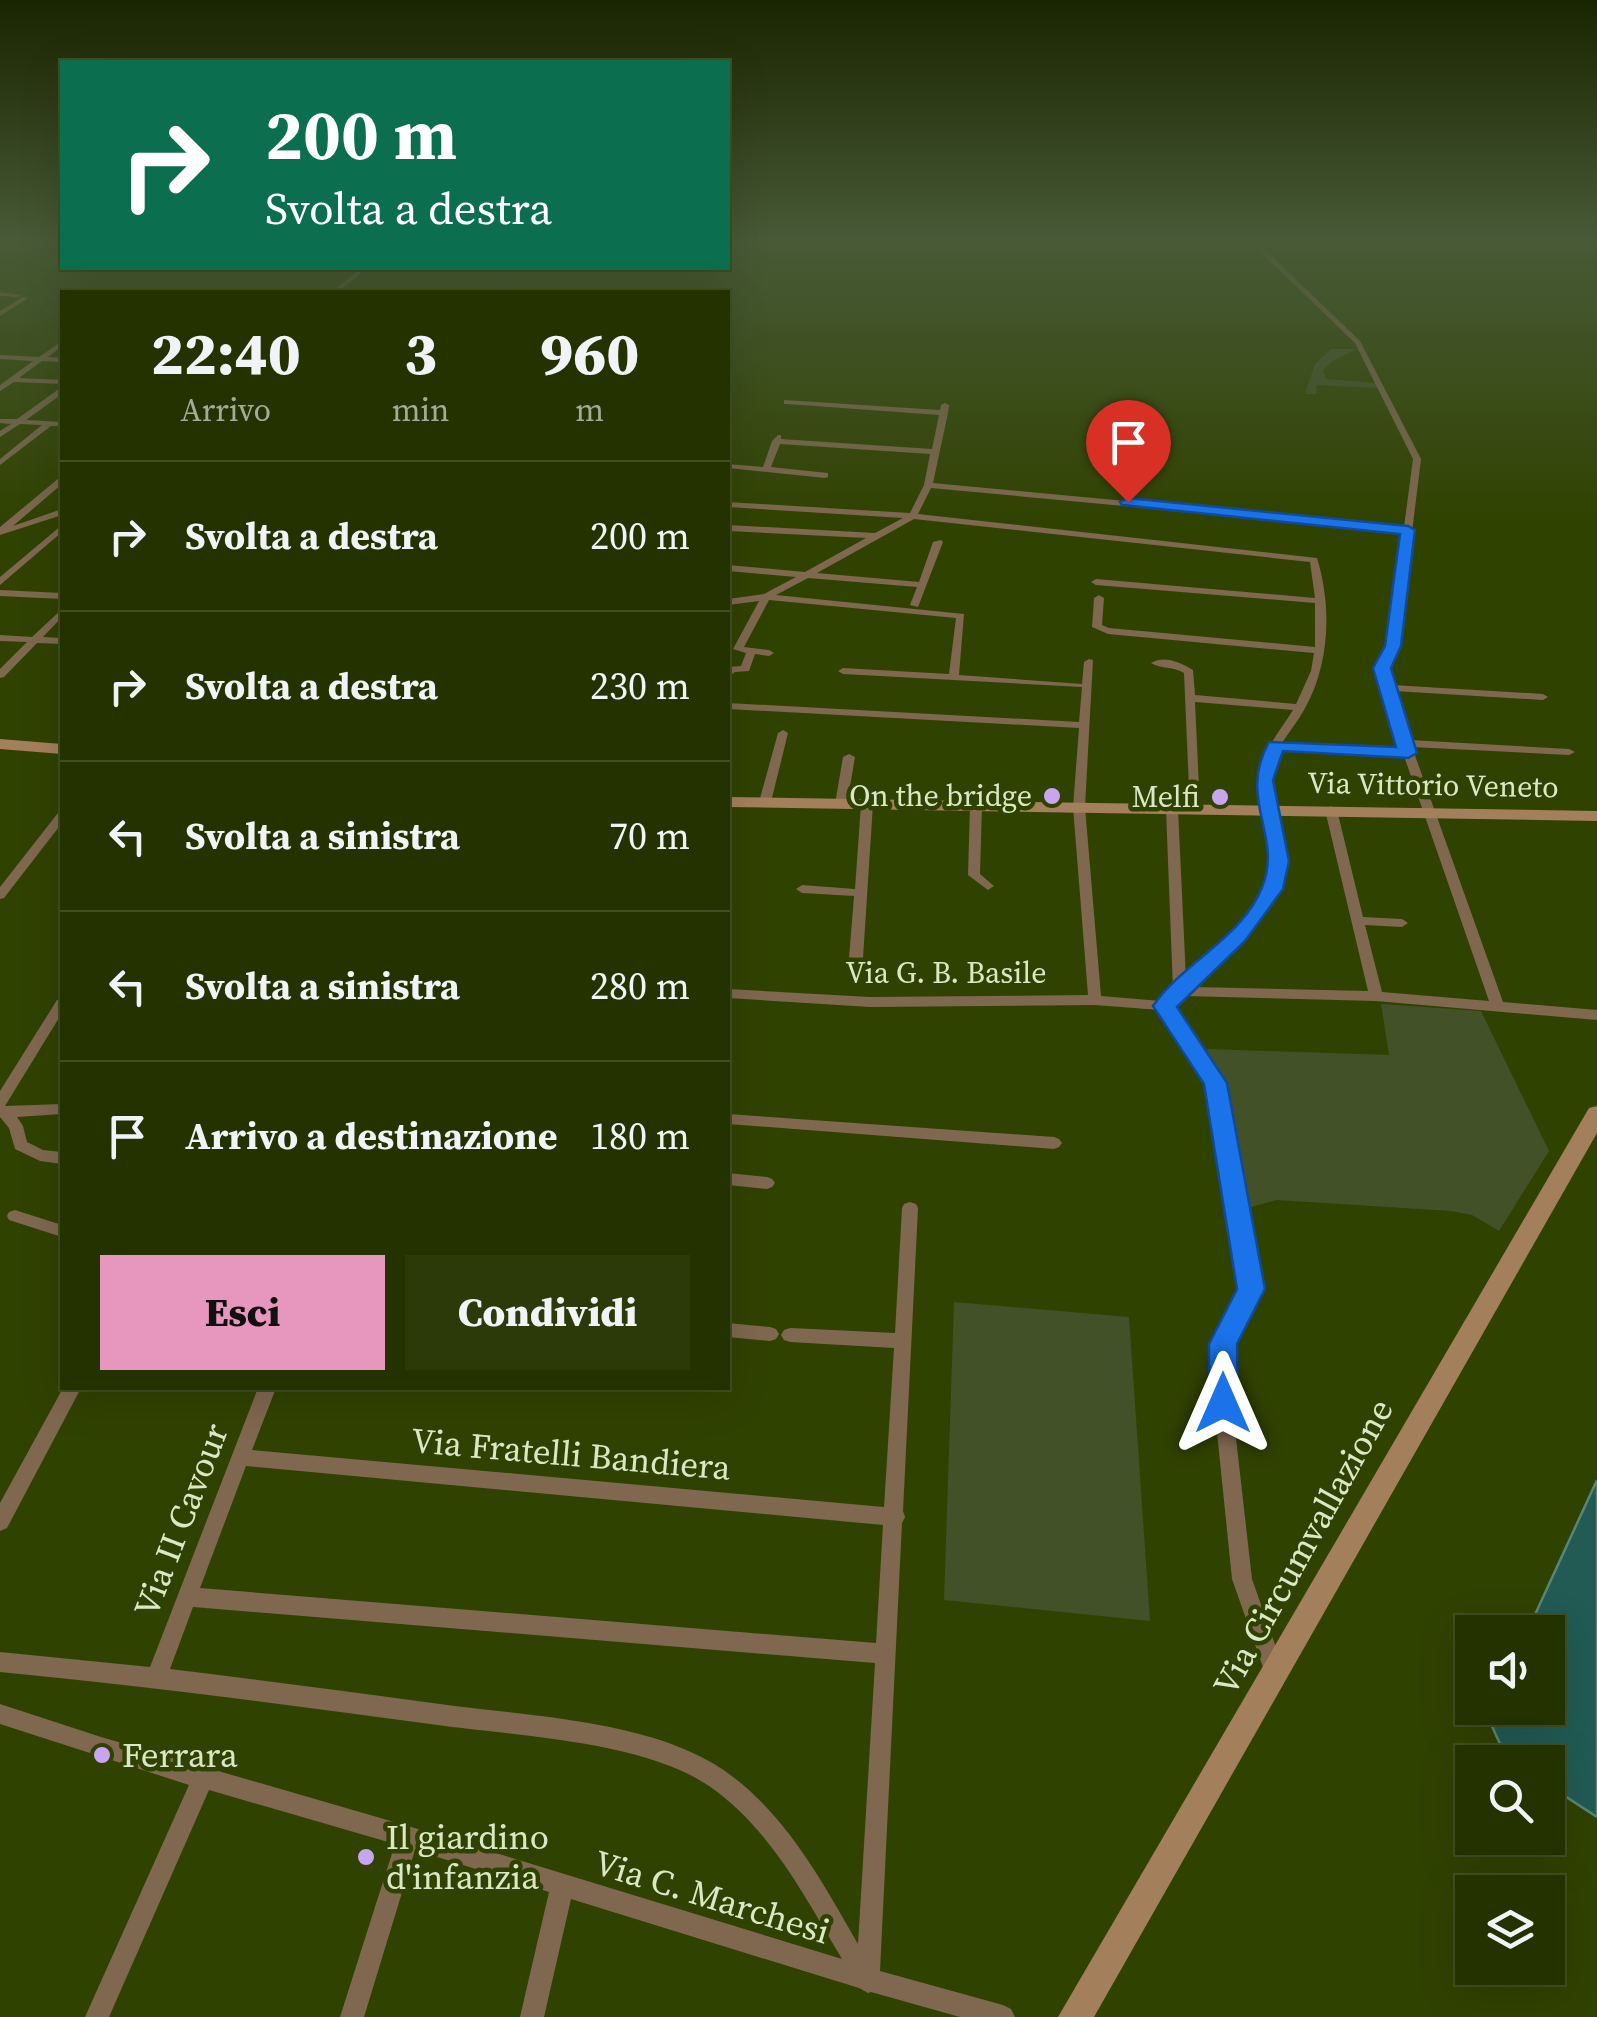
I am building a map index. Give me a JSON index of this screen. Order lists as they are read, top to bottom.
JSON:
{
  "streets": {
    "street": [
      "Via Vittorio Veneto",
      "Via G. B. Basile",
      "Via Fratelli Bandiera",
      "Via II Cavour",
      "Via Circumvallazione",
      "Via C. Marchesi"
    ]
  },
  "crossings": [
    ["Via Fratelli Bandiera", "Via II Cavour"]
  ],
  "places": [
    "On the bridge",
    "Melfi",
    "Ferrara",
    "Il giardino d'infanzia"
  ],
  "page": {
    "turn": ["200 m", "Svolta a destra"],
    "eta": [
      "22:40",
      "Arrivo",
      "3",
      "min",
      "960",
      "m"
    ],
    "list": [
      {
        "name": "Svolta a destra",
        "value": "200 m"
      },
      {
        "name": "Svolta a destra",
        "value": "230 m"
      },
      {
        "name": "Svolta a sinistra",
        "value": "70 m"
      },
      {
        "name": "Svolta a sinistra",
        "value": "280 m"
      },
      {
        "name": "Arrivo a destinazione",
        "value": "180 m"
      }
    ],
    "buttons": ["Esci", "Condividi"]
  }
}
